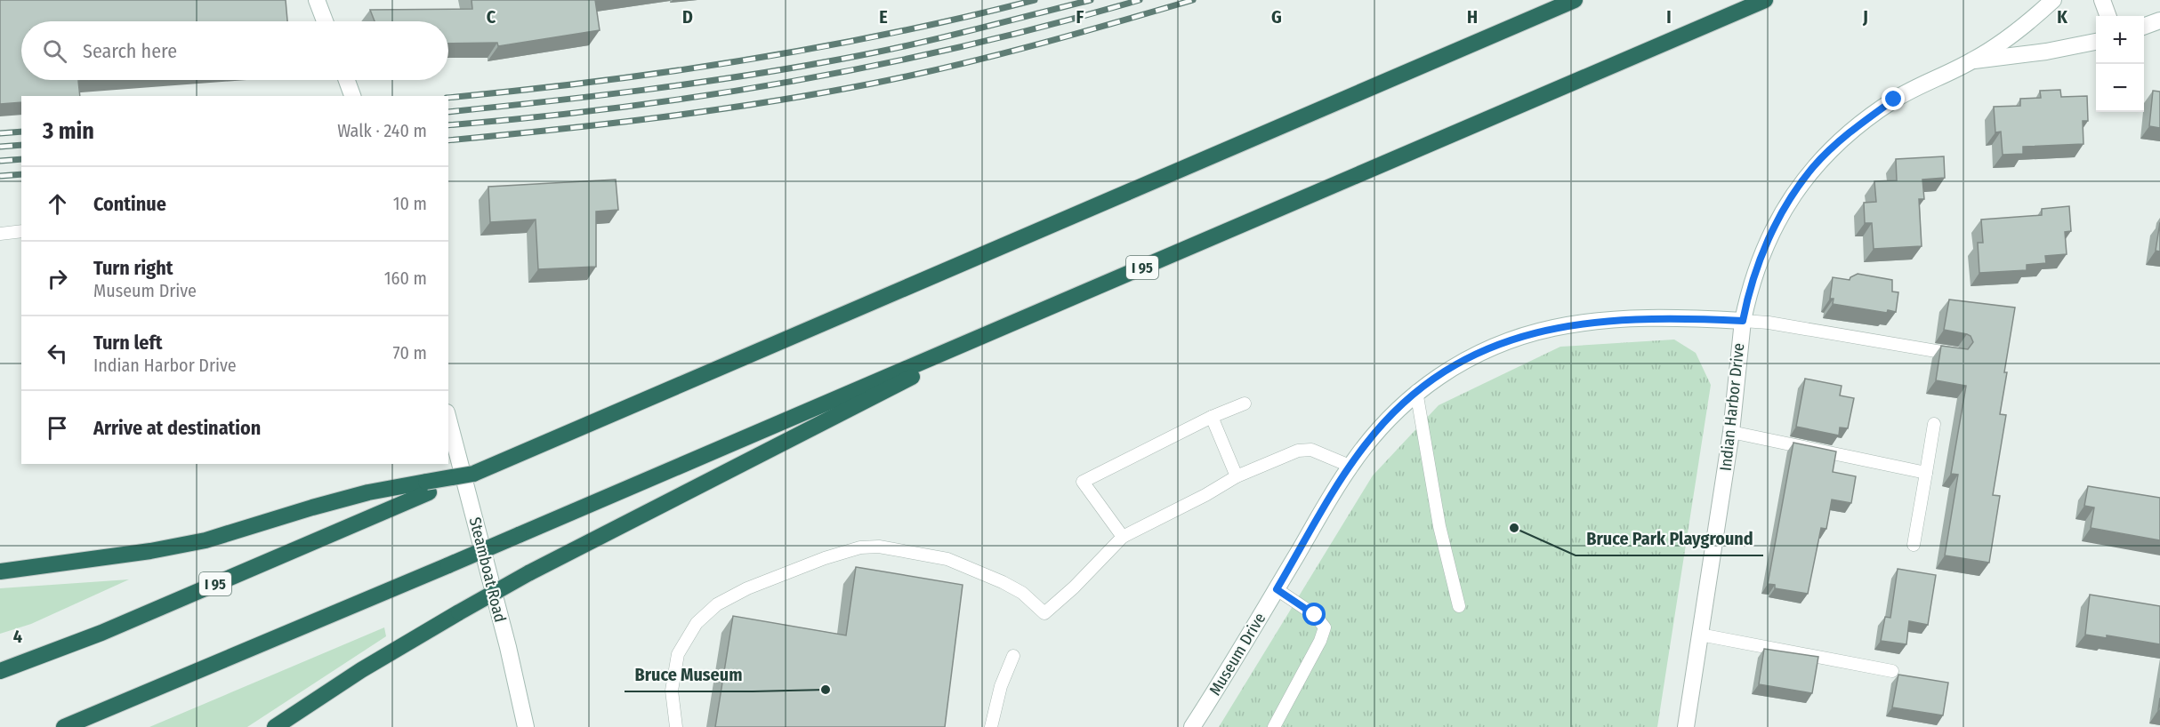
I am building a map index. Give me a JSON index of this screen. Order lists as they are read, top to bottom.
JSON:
{
  "streets": {
    "highway": ["I 95"],
    "main road": ["Indian Harbor Drive", "Steamboat Road", "Museum Drive"]
  },
  "crossings": [
    ["Indian Harbor Drive", "Museum Drive"]
  ],
  "places": ["Bruce Park Playground", "Bruce Museum"],
  "page": {
    "map_buttons": ["+", "−"],
    "search": "Search here",
    "heading": ["3 min", "Walk · 240 m"],
    "list": [
      ["Continue", "10 m"],
      ["Turn right", "Museum Drive", "160 m"],
      ["Turn left", "Indian Harbor Drive", "70 m"],
      "Arrive at destination"
    ]
  },
  "grid": {
    "columns": [
      "C",
      "D",
      "E",
      "F",
      "G",
      "H",
      "I",
      "J",
      "K"
    ],
    "rows": ["4"]
  }
}
